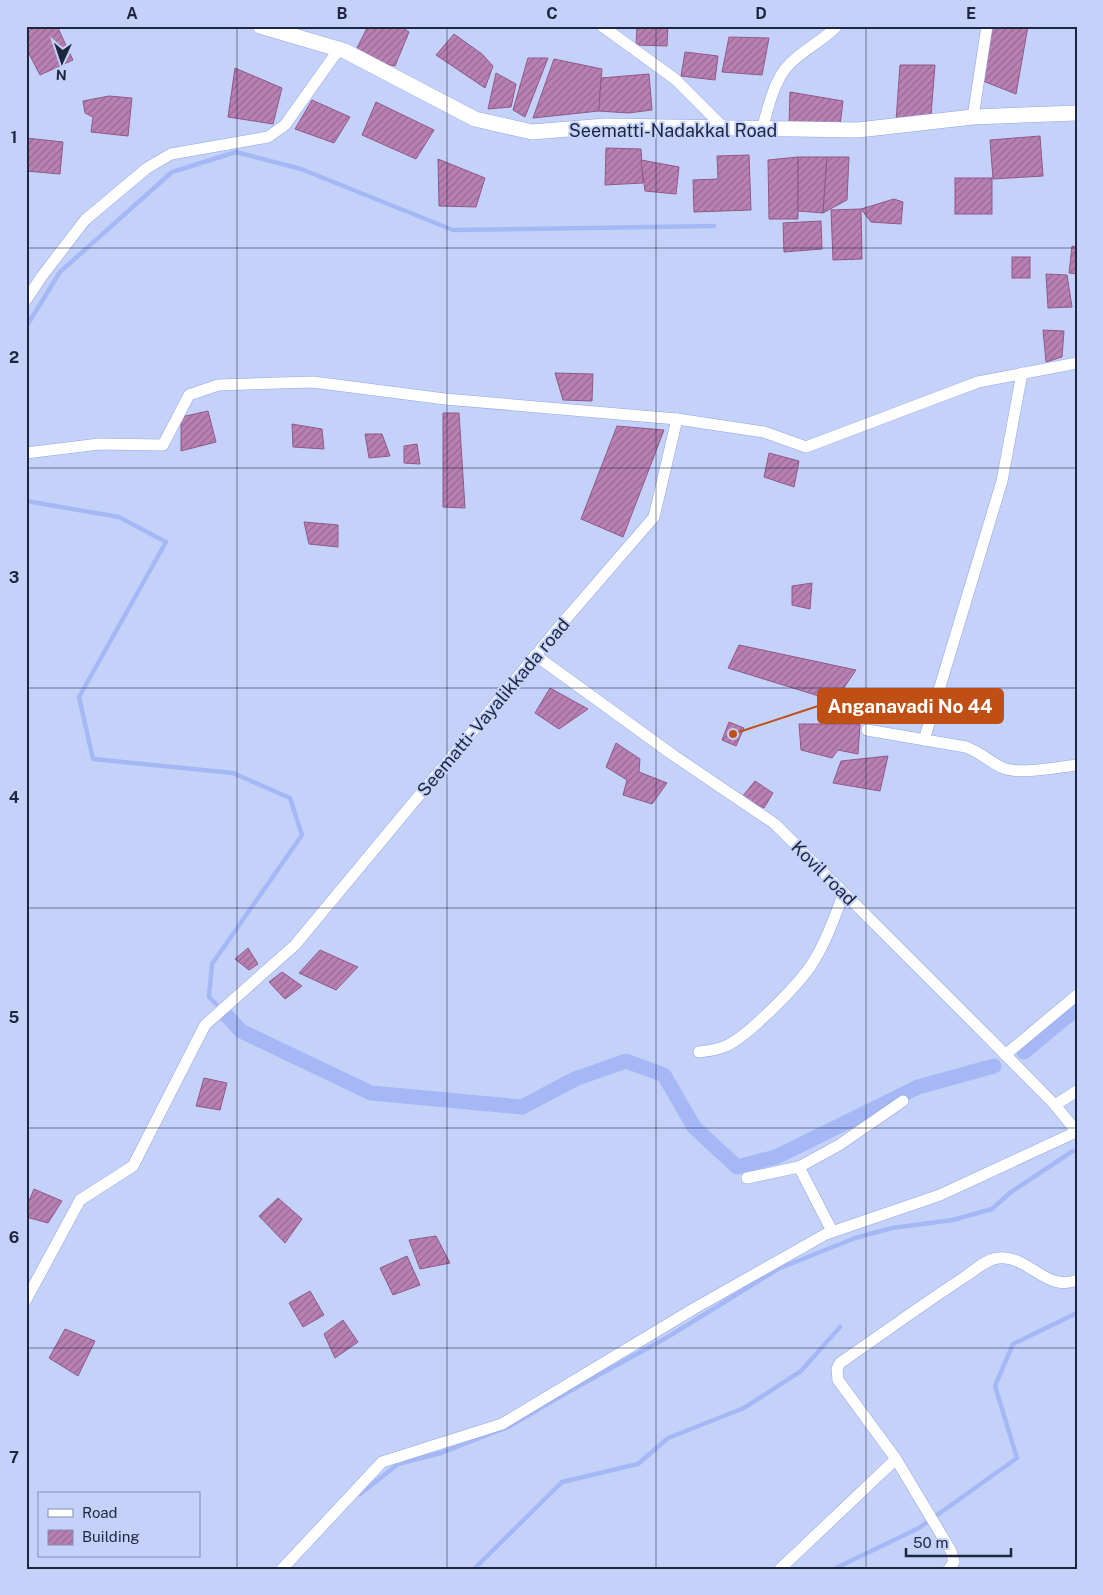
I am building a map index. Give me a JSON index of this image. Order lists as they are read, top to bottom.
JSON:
{
  "streets": {
    "street": ["Seematti-Nadakkal Road", "Seematti- Vayalikkada road", "Kovil road"]
  },
  "crossings": [
    ["Seematti- Vayalikkada road", "Kovil road"]
  ],
  "places": ["Anganavadi No 44"],
  "legend": ["Road", "Building"],
  "scale_bar": "50 m",
  "north": "bottom",
  "grid": {
    "columns": [
      "A",
      "B",
      "C",
      "D",
      "E"
    ],
    "rows": [
      "1",
      "2",
      "3",
      "4",
      "5",
      "6",
      "7"
    ]
  }
}
